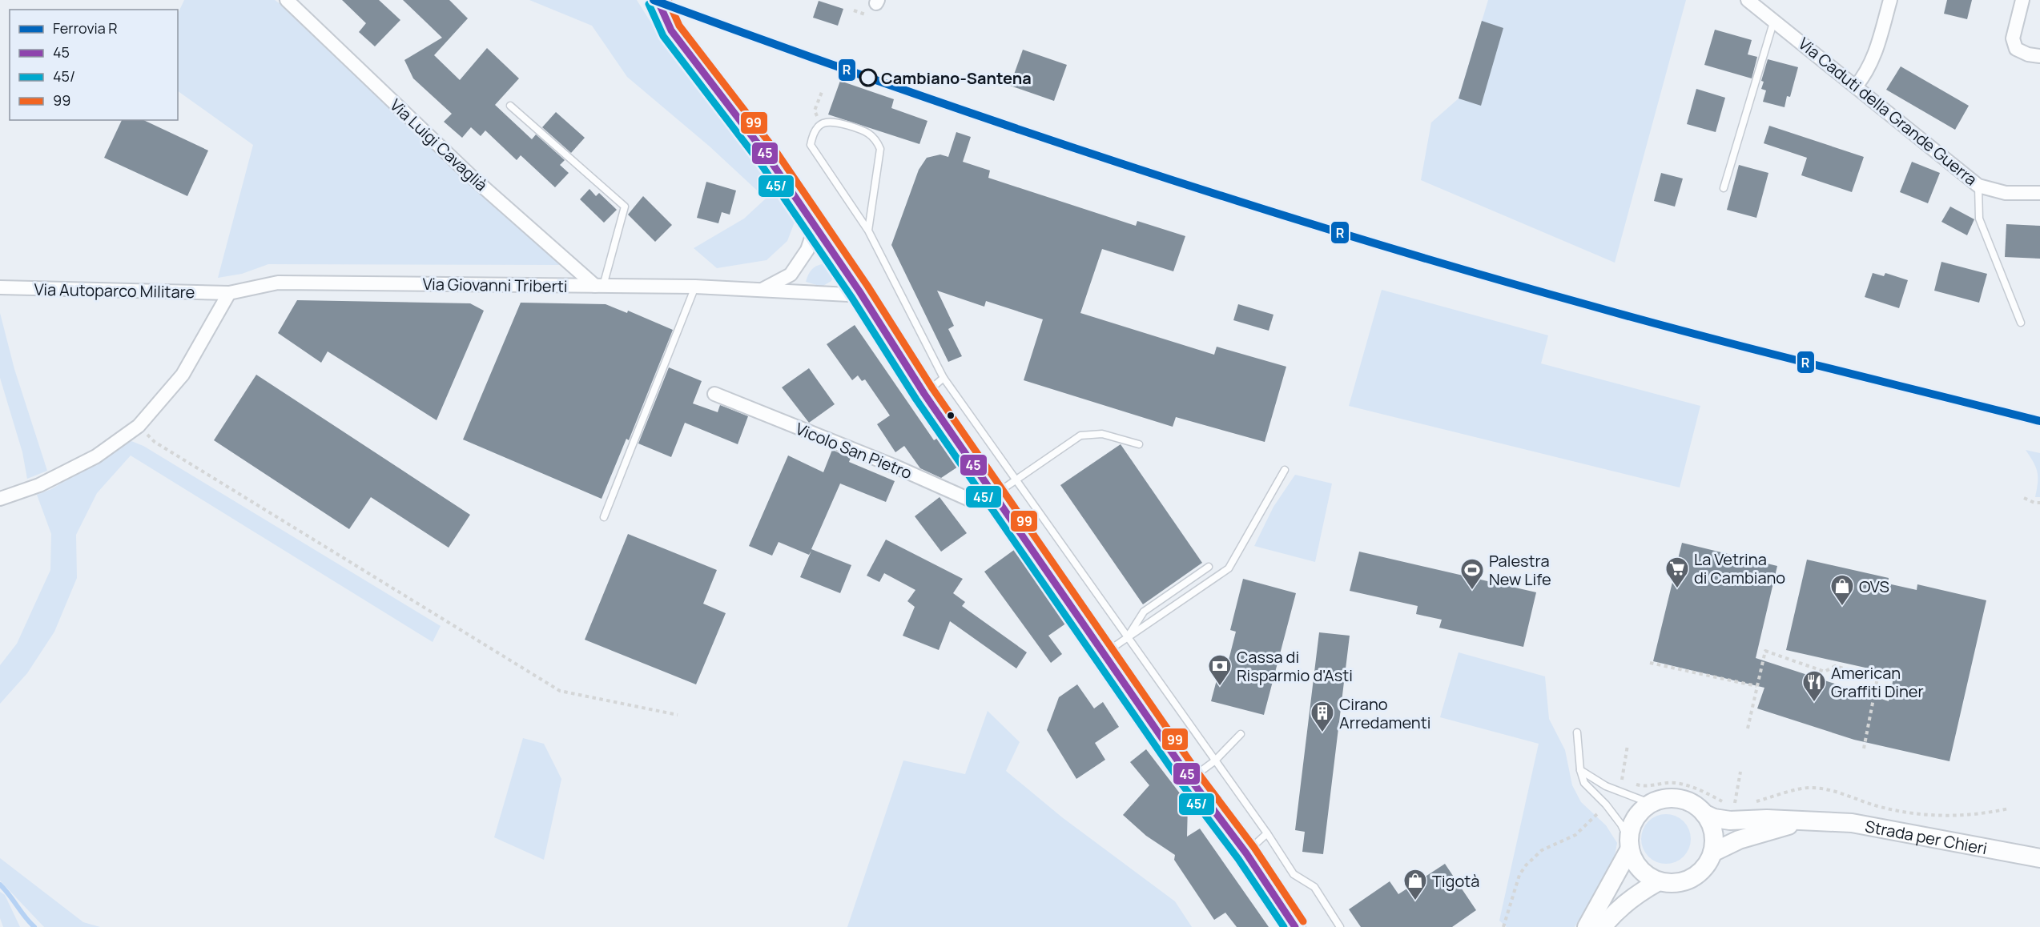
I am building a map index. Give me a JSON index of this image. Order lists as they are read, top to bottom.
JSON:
{
  "streets": {
    "main road": ["Strada per Chieri"],
    "street": [
      "Via Caduti della Grande Guerra",
      "Via Luigi Cavaglià",
      "Via Giovanni Triberti",
      "Via Autoparco Militare",
      "Vicolo San Pietro"
    ]
  },
  "crossings": [
    ["Via Luigi Cavaglià", "Via Giovanni Triberti"],
    ["Via Giovanni Triberti", "Via Autoparco Militare"]
  ],
  "places": {
    "other": ["Cambiano-Santena"],
    "supermarket": ["La Vetrina di Cambiano"],
    "sports": ["Palestra New Life"],
    "shop": ["OVS", "Tigotà"],
    "bank": ["Cassa di Risparmio d'Asti"],
    "restaurant": ["American Graffiti Diner"],
    "building": ["Cirano Arredamenti"]
  },
  "lines": [
    "rail line R",
    "transit line 45",
    "transit line 99",
    "transit line 45/"
  ],
  "legend": [
    "Ferrovia R",
    "45",
    "45/",
    "99"
  ]
}
